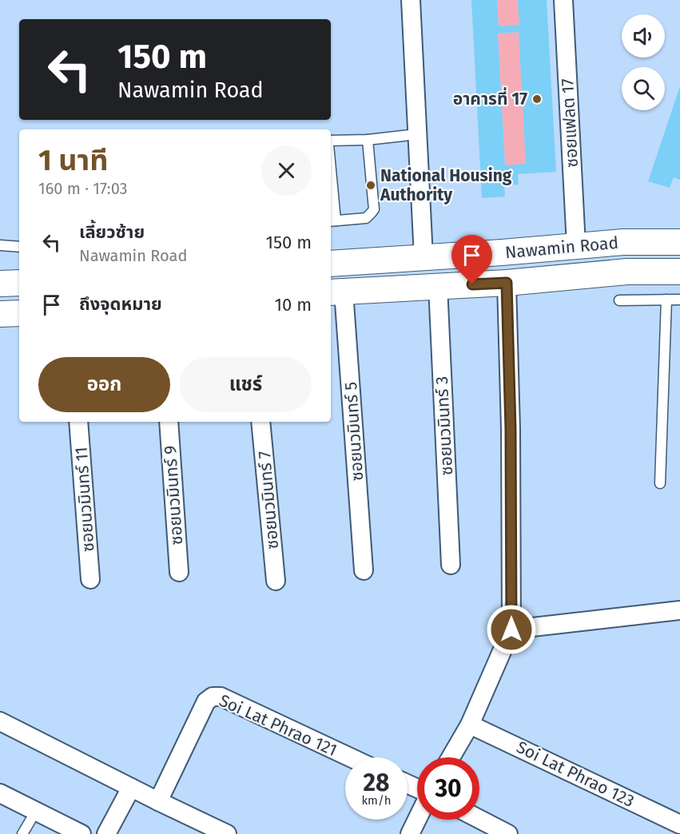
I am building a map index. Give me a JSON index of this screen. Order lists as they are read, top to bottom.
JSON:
{
  "streets": {
    "main road": ["Nawamin Road"],
    "street": [
      "ซอยแฟลต 17",
      "ซอยนวมินทร์ 3",
      "ซอยนวมินทร์ 5",
      "ซอยนวมินทร์ 9",
      "ซอยนวมินทร์ 11",
      "ซอยนวมินทร์ 7",
      "Soi Lat Phrao 121",
      "Soi Lat Phrao 123"
    ]
  },
  "crossings": [
    ["ซอยแฟลต 17", "Nawamin Road"],
    ["Nawamin Road", "ซอยนวมินทร์ 3"],
    ["Nawamin Road", "ซอยนวมินทร์ 5"]
  ],
  "places": ["อาคารที่ 17", "National Housing Authority"],
  "page": {
    "turn": ["150 m", "Nawamin Road"],
    "heading": ["1 นาที", "160 m · 17:03"],
    "list": [
      {
        "name": "เลี้ยวซ้าย",
        "note": "Nawamin Road",
        "value": "150 m"
      },
      {
        "name": "ถึงจุดหมาย",
        "value": "10 m"
      }
    ],
    "buttons": ["ออก", "แชร์"],
    "speed": "28 km/h",
    "limit": "30"
  }
}
